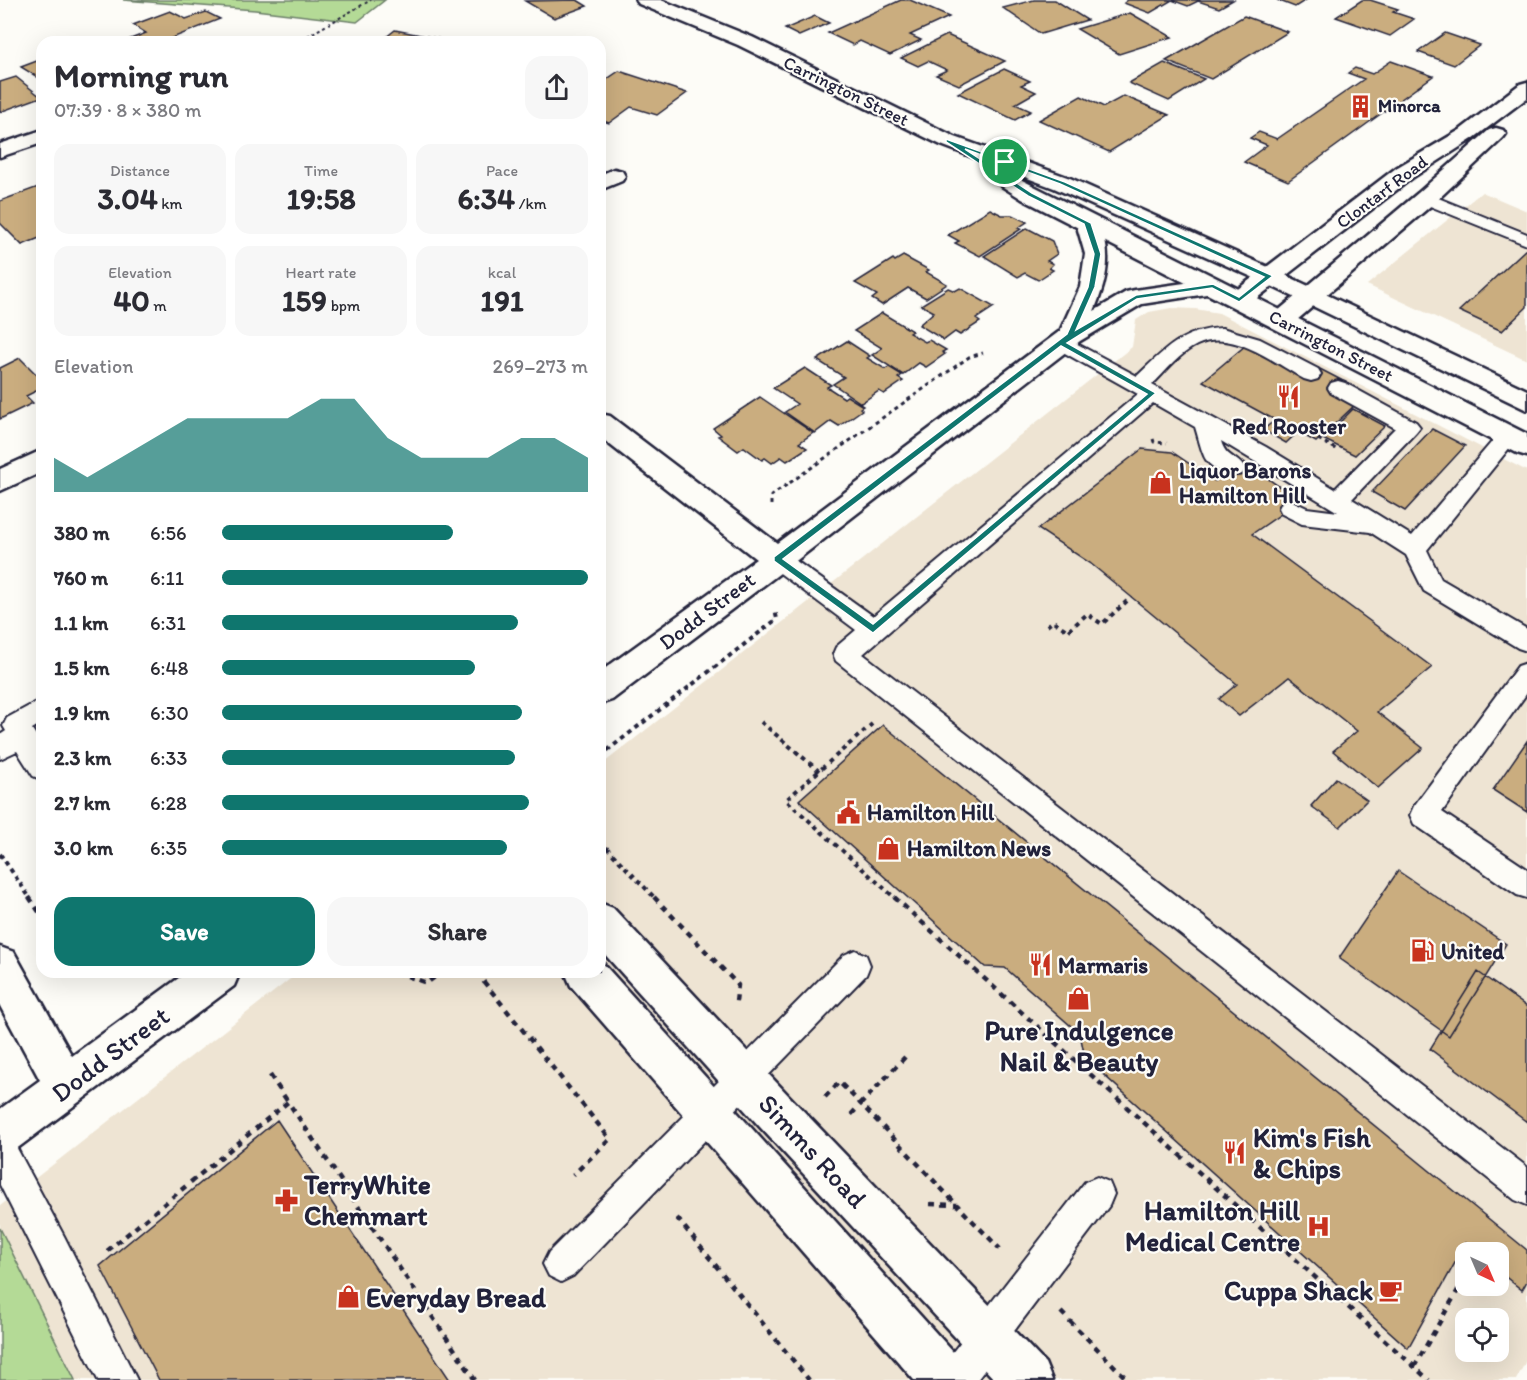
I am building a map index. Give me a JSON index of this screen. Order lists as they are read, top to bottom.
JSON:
{
  "streets": {
    "street": [
      "Carrington Street",
      "Clontarf Road",
      "Dodd Street",
      "Simms Road"
    ]
  },
  "crossings": [
    ["Carrington Street", "Clontarf Road"],
    ["Carrington Street", "Dodd Street"]
  ],
  "places": {
    "building": ["Minorca"],
    "restaurant": ["Red Rooster", "Marmaris", "Kim's Fish & Chips"],
    "shop": [
      "Liquor Barons Hamilton Hill",
      "Hamilton News",
      "Pure Indulgence Nail & Beauty",
      "Everyday Bread"
    ],
    "public building": ["Hamilton Hill"],
    "fuel station": ["United"],
    "pharmacy": ["TerryWhite Chemmart"],
    "hospital": ["Hamilton Hill Medical Centre"],
    "cafe": ["Cuppa Shack"]
  },
  "north": "bottom right",
  "page": {
    "heading": ["Morning run", "07:39 · 8 × 380 m"],
    "stats": [
      ["Distance", "3.04 km"],
      ["Time", "19:58"],
      ["Pace", "6:34 /km"],
      ["Elevation", "40 m"],
      ["Heart rate", "159 bpm"],
      ["kcal", "191"]
    ],
    "chart": ["Elevation", "269–273 m"],
    "list": [
      {
        "name": "380 m",
        "note": "6:56"
      },
      {
        "name": "760 m",
        "note": "6:11"
      },
      {
        "name": "1.1 km",
        "note": "6:31"
      },
      {
        "name": "1.5 km",
        "note": "6:48"
      },
      {
        "name": "1.9 km",
        "note": "6:30"
      },
      {
        "name": "2.3 km",
        "note": "6:33"
      },
      {
        "name": "2.7 km",
        "note": "6:28"
      },
      {
        "name": "3.0 km",
        "note": "6:35"
      }
    ],
    "buttons": ["Save", "Share"]
  }
}
